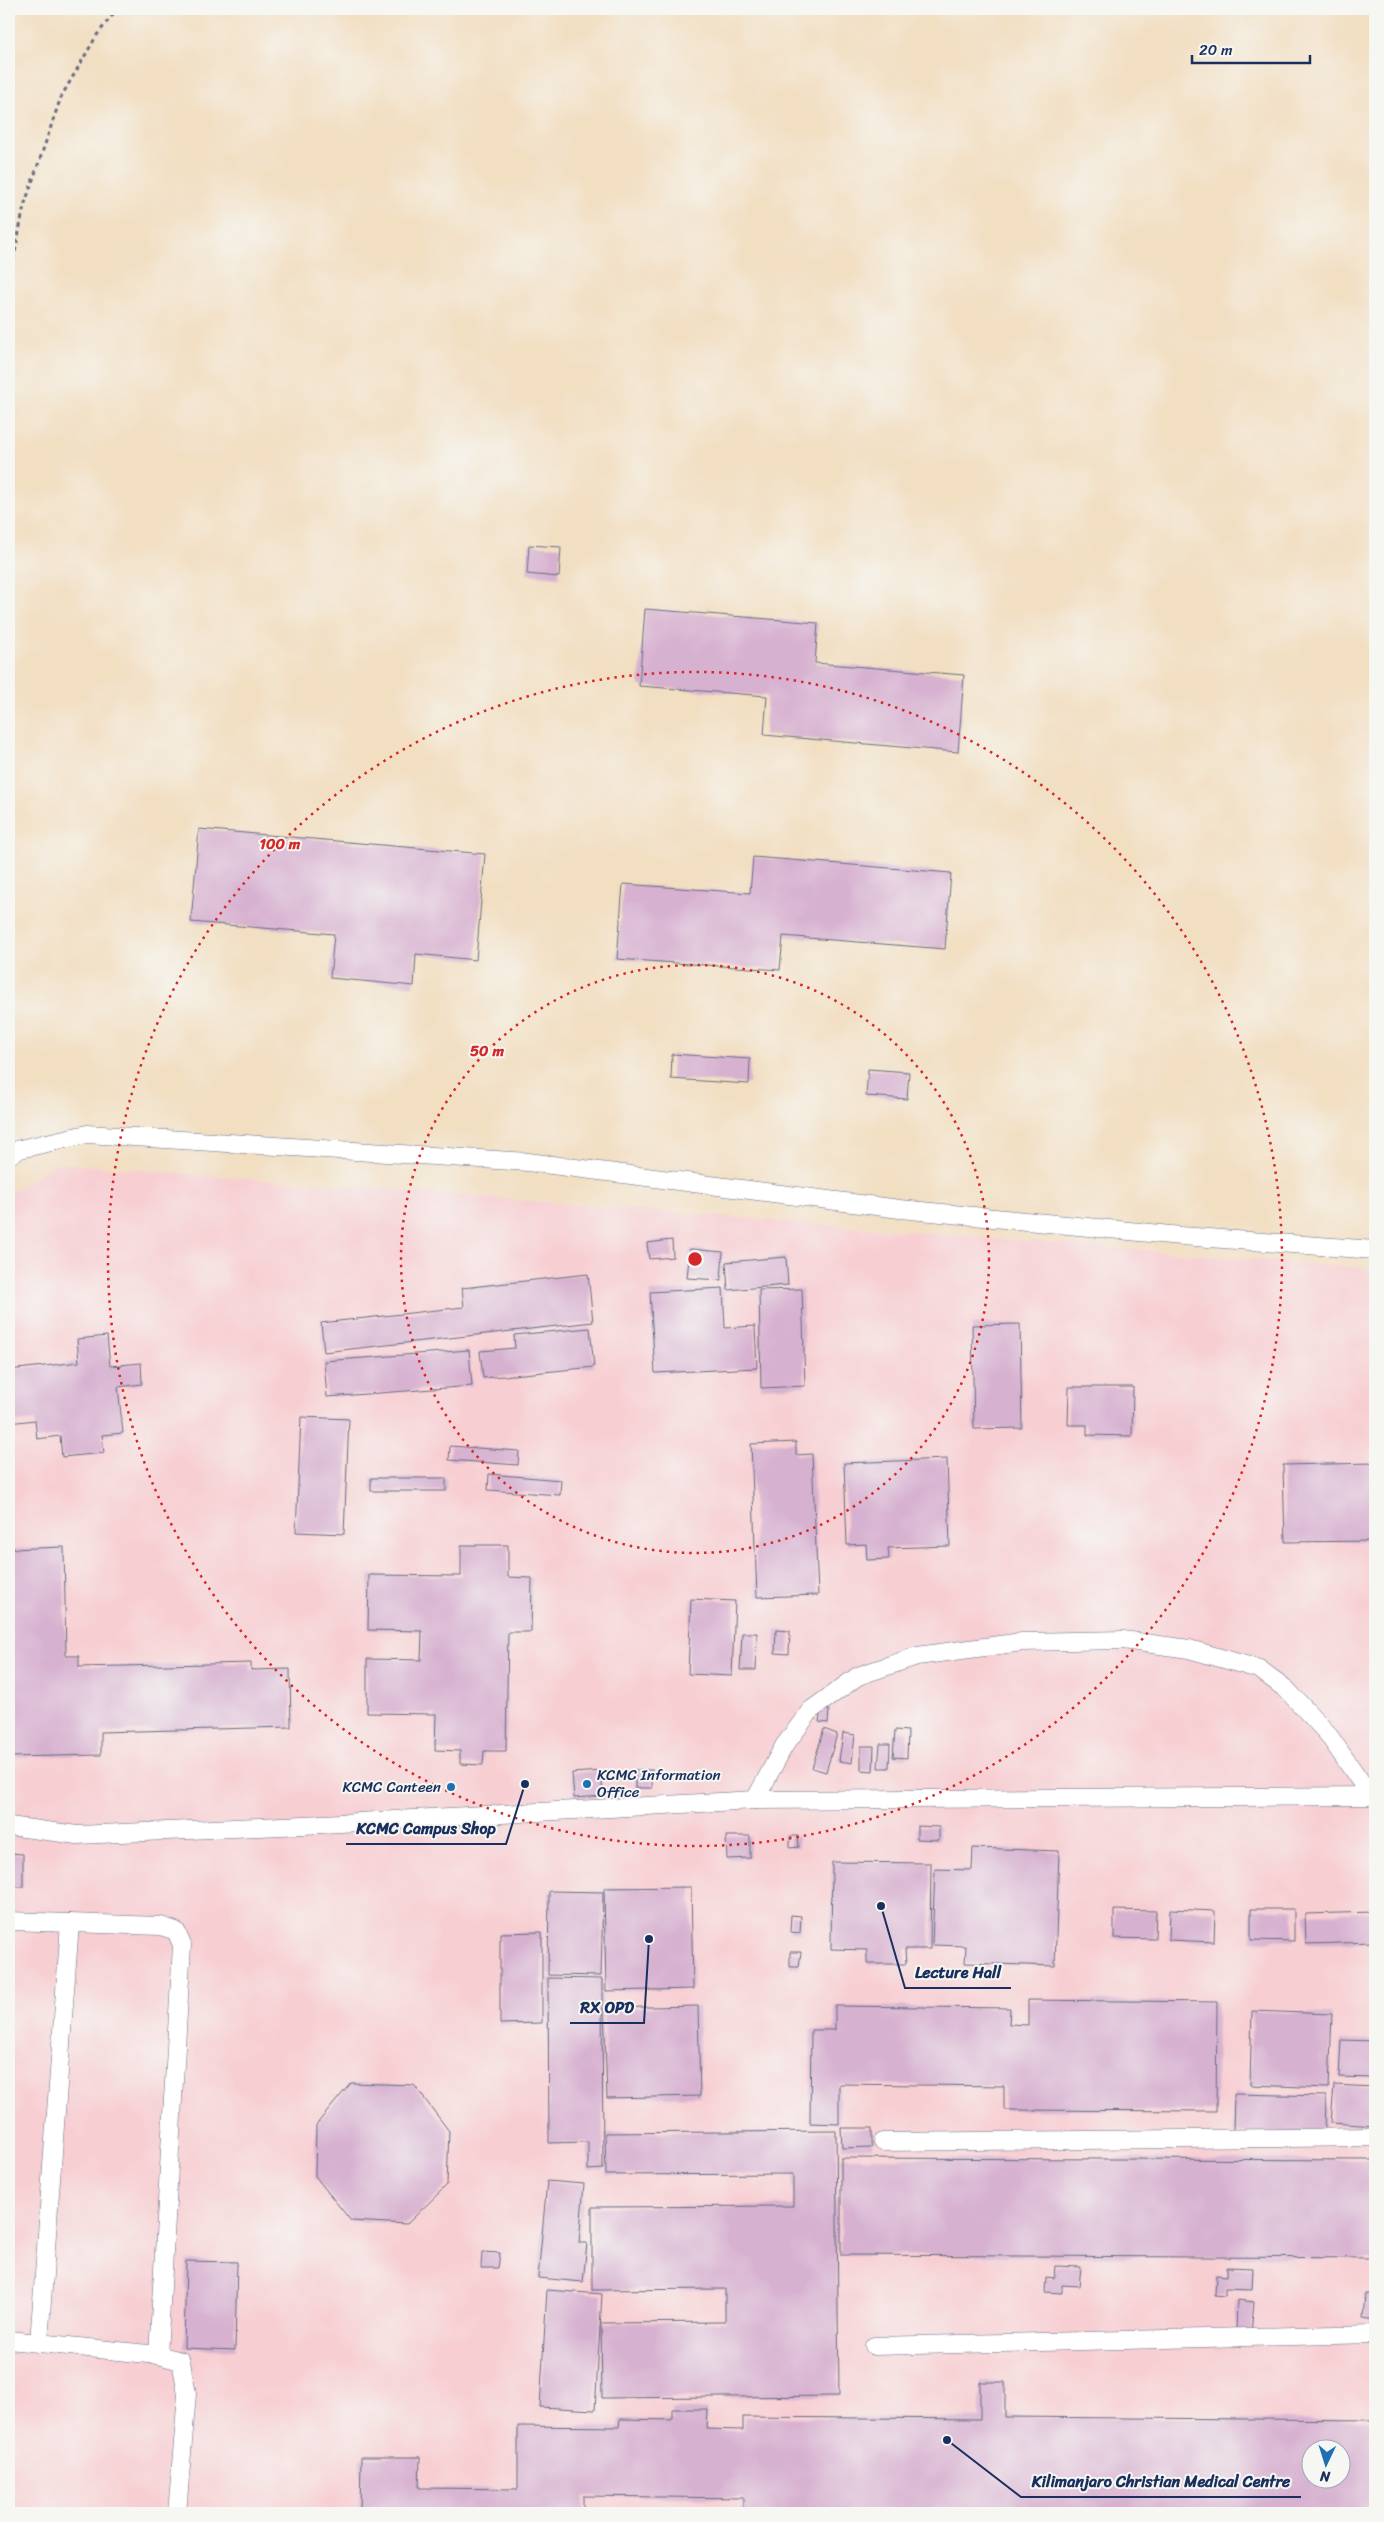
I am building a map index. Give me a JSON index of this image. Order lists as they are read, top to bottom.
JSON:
{
  "places": [
    "KCMC Campus Shop",
    "KCMC Information Office",
    "KCMC Canteen",
    "Lecture Hall",
    "RX OPD",
    "Kilimanjaro Christian Medical Centre"
  ],
  "scale_bar": "20 m",
  "north": "bottom",
  "rings": ["100 m", "50 m"]
}
